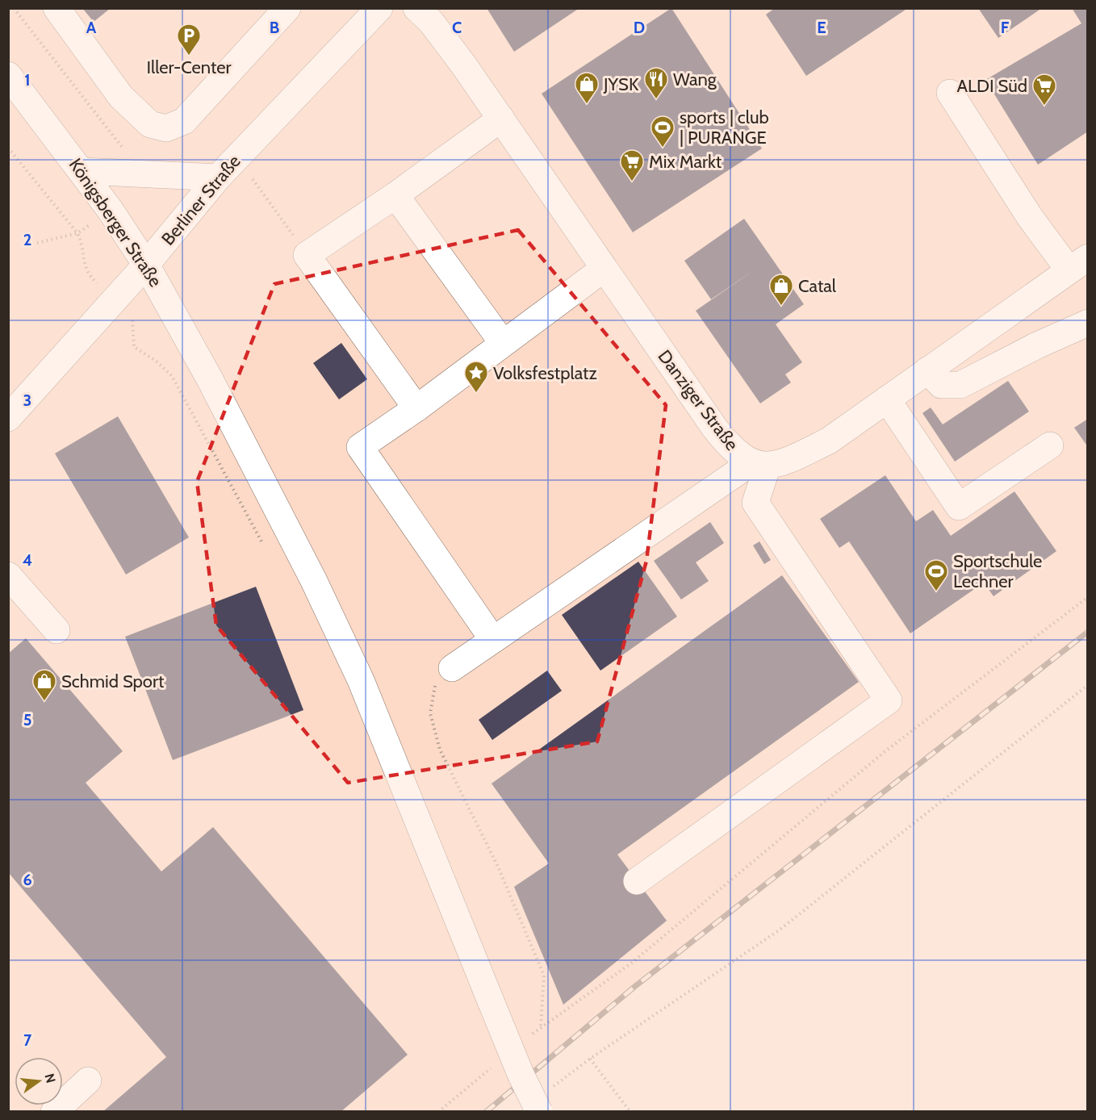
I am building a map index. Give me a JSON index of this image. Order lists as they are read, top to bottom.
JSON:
{
  "streets": {
    "street": ["Berliner Straße", "Königsberger Straße", "Danziger Straße"]
  },
  "crossings": [
    ["Berliner Straße", "Königsberger Straße"]
  ],
  "places": {
    "parking": ["Iller-Center"],
    "restaurant": ["Wang"],
    "shop": ["JYSK", "Catal", "Schmid Sport"],
    "supermarket": ["ALDI Süd", "Mix Markt"],
    "sports": ["sports | club | PURANGE", "Sportschule Lechner"],
    "place": ["Volksfestplatz"]
  },
  "north": "right",
  "grid": {
    "columns": [
      "A",
      "B",
      "C",
      "D",
      "E",
      "F"
    ],
    "rows": [
      "1",
      "2",
      "3",
      "4",
      "5",
      "6",
      "7"
    ]
  }
}
